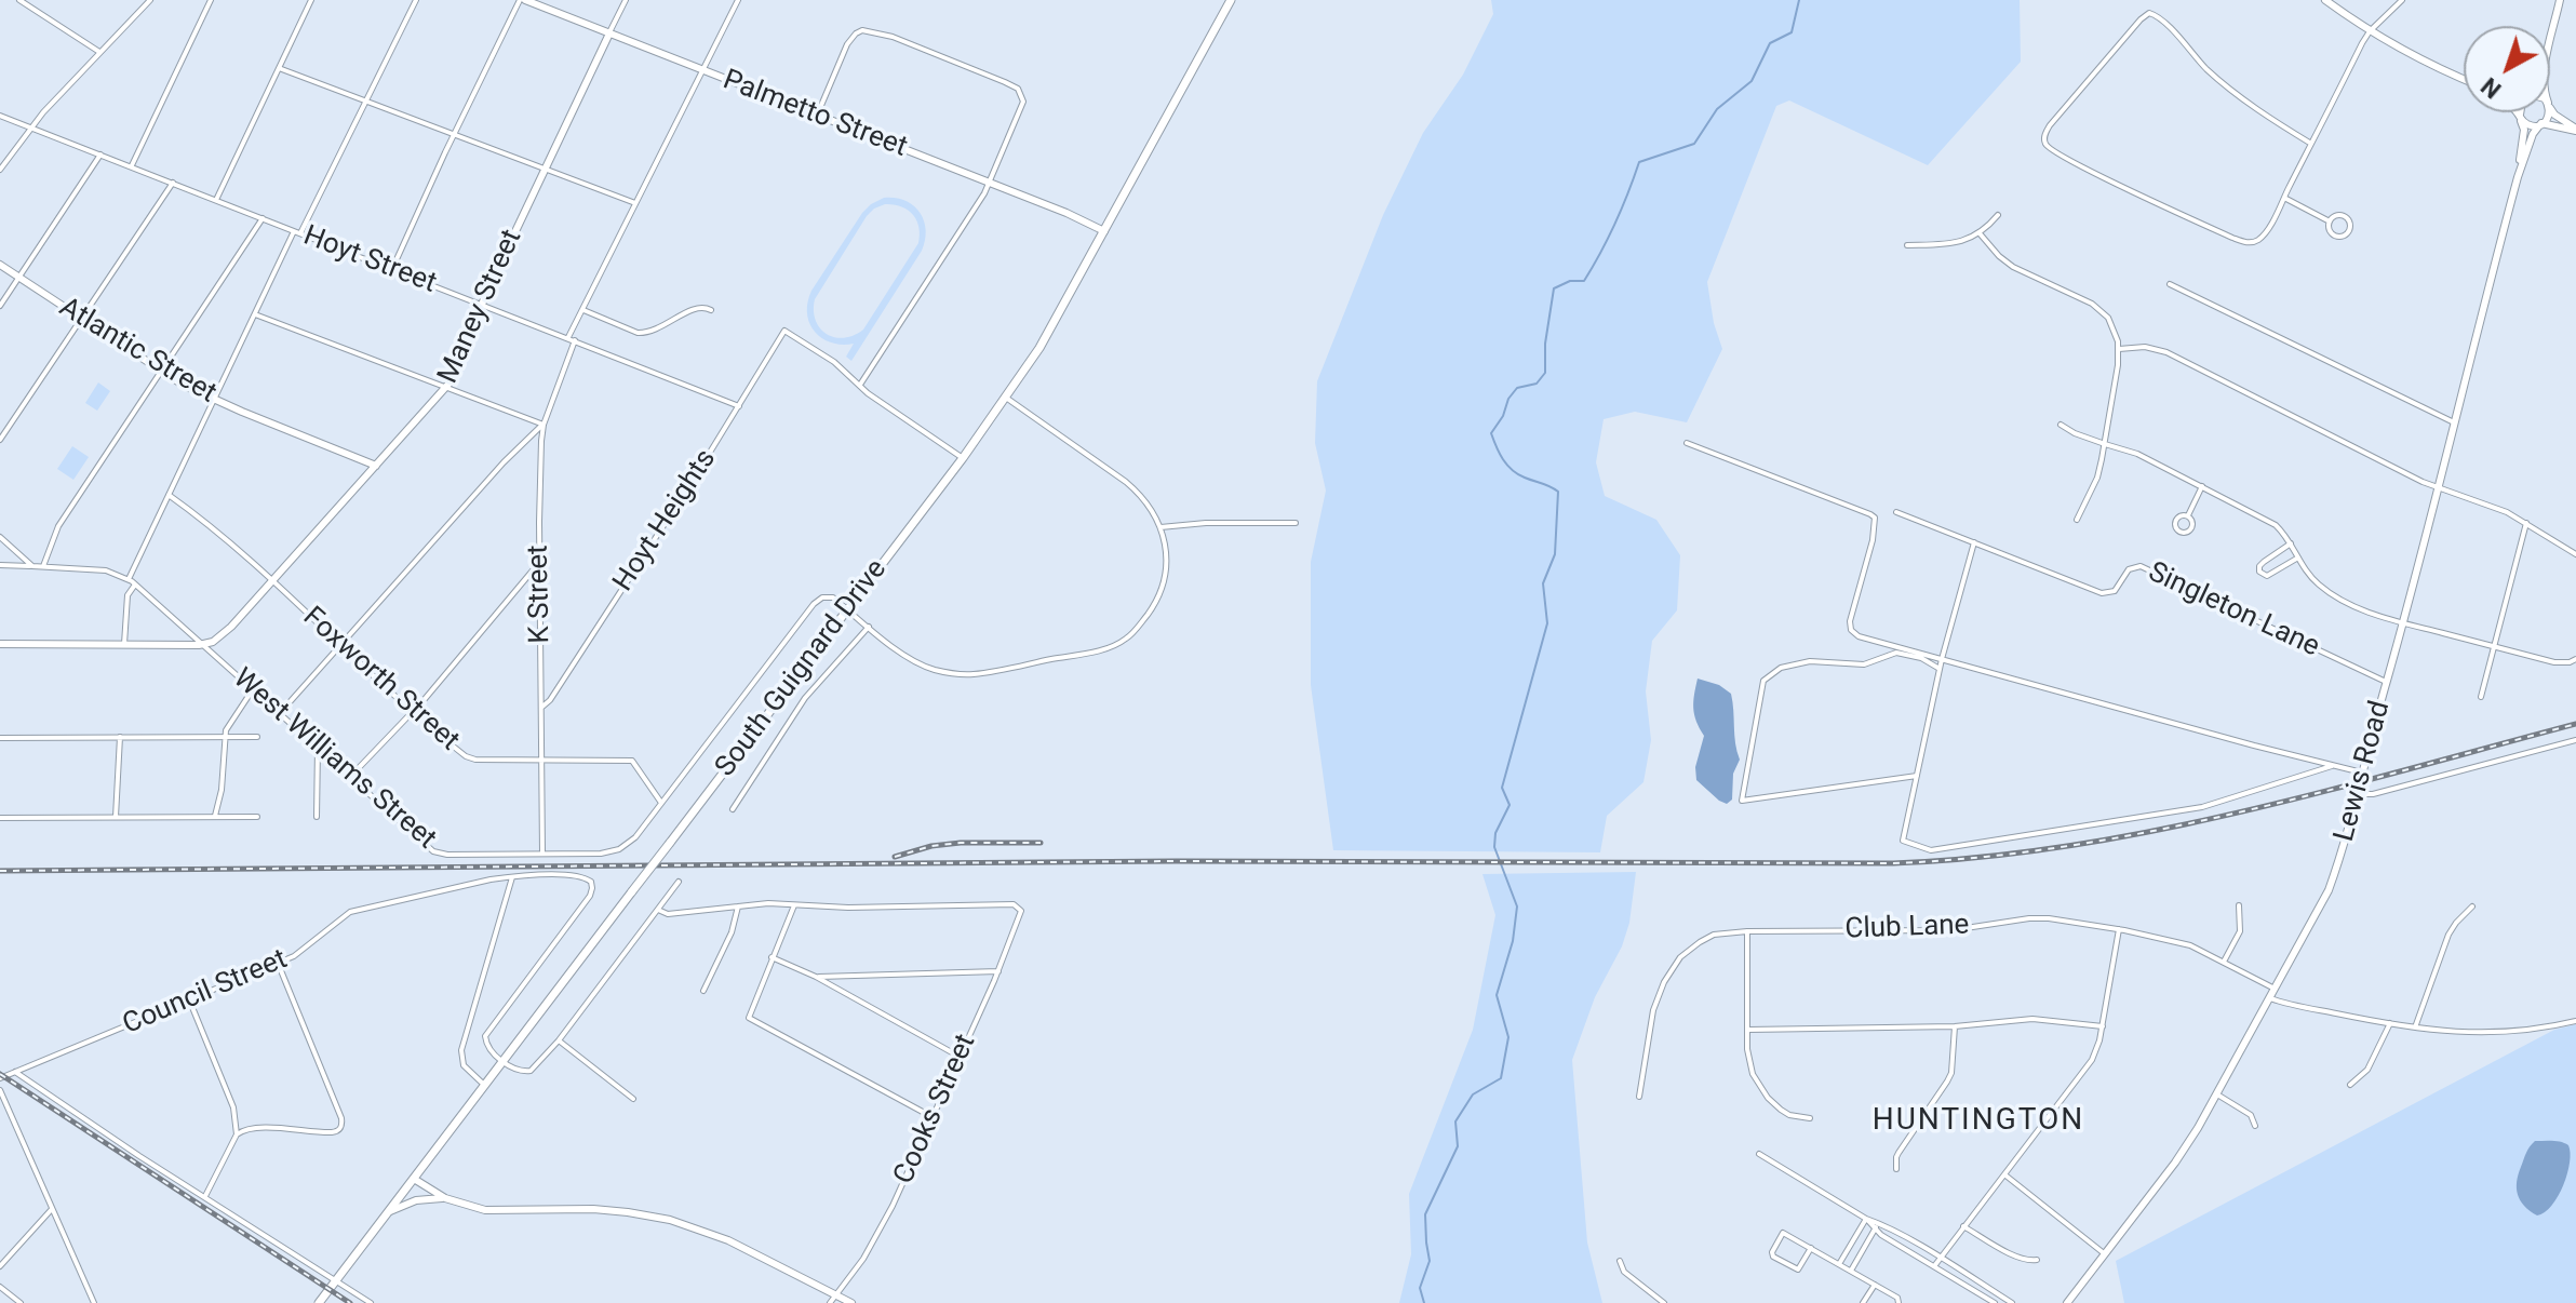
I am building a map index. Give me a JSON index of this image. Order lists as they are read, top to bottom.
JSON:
{
  "streets": {
    "highway": ["South Guignard Drive"],
    "street": [
      "Palmetto Street",
      "Hoyt Street",
      "Maney Street",
      "Atlantic Street",
      "Hoyt Heights",
      "K Street",
      "Singleton Lane",
      "Foxworth Street",
      "West Williams Street",
      "Lewis Road",
      "Club Lane",
      "Council Street",
      "Cooks Street"
    ]
  },
  "crossings": [
    ["Palmetto Street", "Maney Street"],
    ["Palmetto Street", "K Street"],
    ["Palmetto Street", "South Guignard Drive"],
    ["Hoyt Street", "Maney Street"],
    ["Hoyt Street", "Hoyt Heights"],
    ["Hoyt Street", "K Street"],
    ["Maney Street", "Atlantic Street"],
    ["Maney Street", "Foxworth Street"],
    ["Maney Street", "West Williams Street"],
    ["Hoyt Heights", "K Street"],
    ["K Street", "Foxworth Street"],
    ["K Street", "West Williams Street"],
    ["Singleton Lane", "Lewis Road"],
    ["South Guignard Drive", "West Williams Street"],
    ["South Guignard Drive", "Council Street"],
    ["Foxworth Street", "West Williams Street"],
    ["Lewis Road", "Club Lane"]
  ],
  "districts": ["HUNTINGTON"],
  "north": "bottom left"
}
